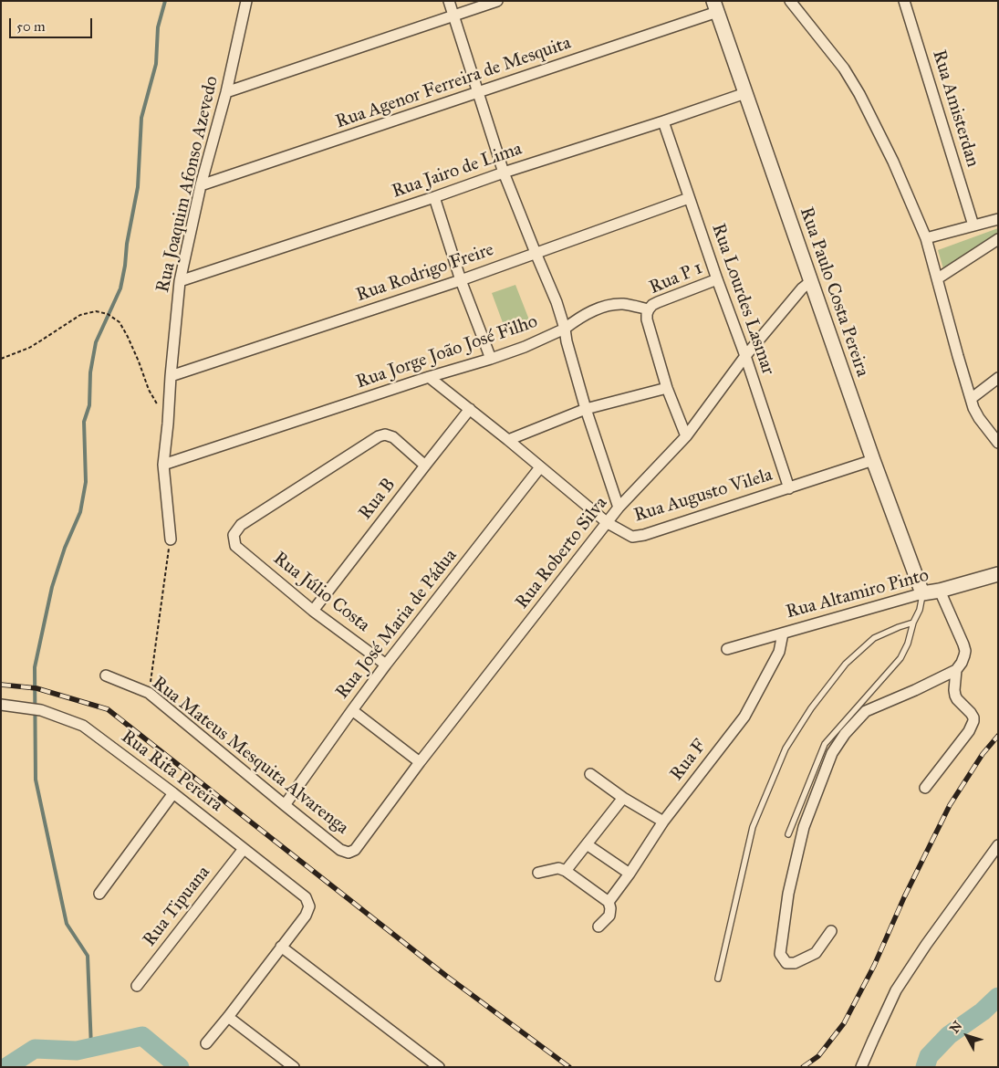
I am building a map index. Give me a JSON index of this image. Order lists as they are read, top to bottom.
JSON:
{
  "streets": {
    "street": [
      "Rua Agenor Ferreira de Mesquita",
      "Rua Amisterdan",
      "Rua Jairo de Lima",
      "Rua Joaquim Afonso Azevedo",
      "Rua Rodrigo Freire",
      "Rua P 1",
      "Rua Paulo Costa Pereira",
      "Rua Lourdes Lasmar",
      "Rua Jorge João José Filho",
      "Rua Augusto Vilela",
      "Rua B",
      "Rua Roberto Silva",
      "Rua Júlio Costa",
      "Rua Altamiro Pinto",
      "Rua José Maria de Pádua",
      "Rua Mateus Mesquita Alvarenga",
      "Rua F",
      "Rua Rita Pereira",
      "Rua Tipuana"
    ]
  },
  "crossings": [
    ["Rua Agenor Ferreira de Mesquita", "Rua Joaquim Afonso Azevedo"],
    ["Rua Agenor Ferreira de Mesquita", "Rua Paulo Costa Pereira"],
    ["Rua Jairo de Lima", "Rua Joaquim Afonso Azevedo"],
    ["Rua Jairo de Lima", "Rua Paulo Costa Pereira"],
    ["Rua Jairo de Lima", "Rua Lourdes Lasmar"],
    ["Rua Joaquim Afonso Azevedo", "Rua Rodrigo Freire"],
    ["Rua Joaquim Afonso Azevedo", "Rua Jorge João José Filho"],
    ["Rua Rodrigo Freire", "Rua Lourdes Lasmar"],
    ["Rua P 1", "Rua Lourdes Lasmar"],
    ["Rua Paulo Costa Pereira", "Rua Augusto Vilela"],
    ["Rua Paulo Costa Pereira", "Rua Roberto Silva"],
    ["Rua Paulo Costa Pereira", "Rua Altamiro Pinto"],
    ["Rua Lourdes Lasmar", "Rua Augusto Vilela"],
    ["Rua Lourdes Lasmar", "Rua Roberto Silva"],
    ["Rua Jorge João José Filho", "Rua Augusto Vilela"],
    ["Rua Jorge João José Filho", "Rua Roberto Silva"],
    ["Rua Augusto Vilela", "Rua B"],
    ["Rua Augusto Vilela", "Rua Roberto Silva"],
    ["Rua Augusto Vilela", "Rua José Maria de Pádua"],
    ["Rua B", "Rua Júlio Costa"],
    ["Rua Roberto Silva", "Rua Mateus Mesquita Alvarenga"],
    ["Rua Júlio Costa", "Rua José Maria de Pádua"],
    ["Rua Altamiro Pinto", "Rua F"],
    ["Rua José Maria de Pádua", "Rua Mateus Mesquita Alvarenga"],
    ["Rua Rita Pereira", "Rua Tipuana"]
  ],
  "scale_bar": "50 m",
  "north": "top left"
}
